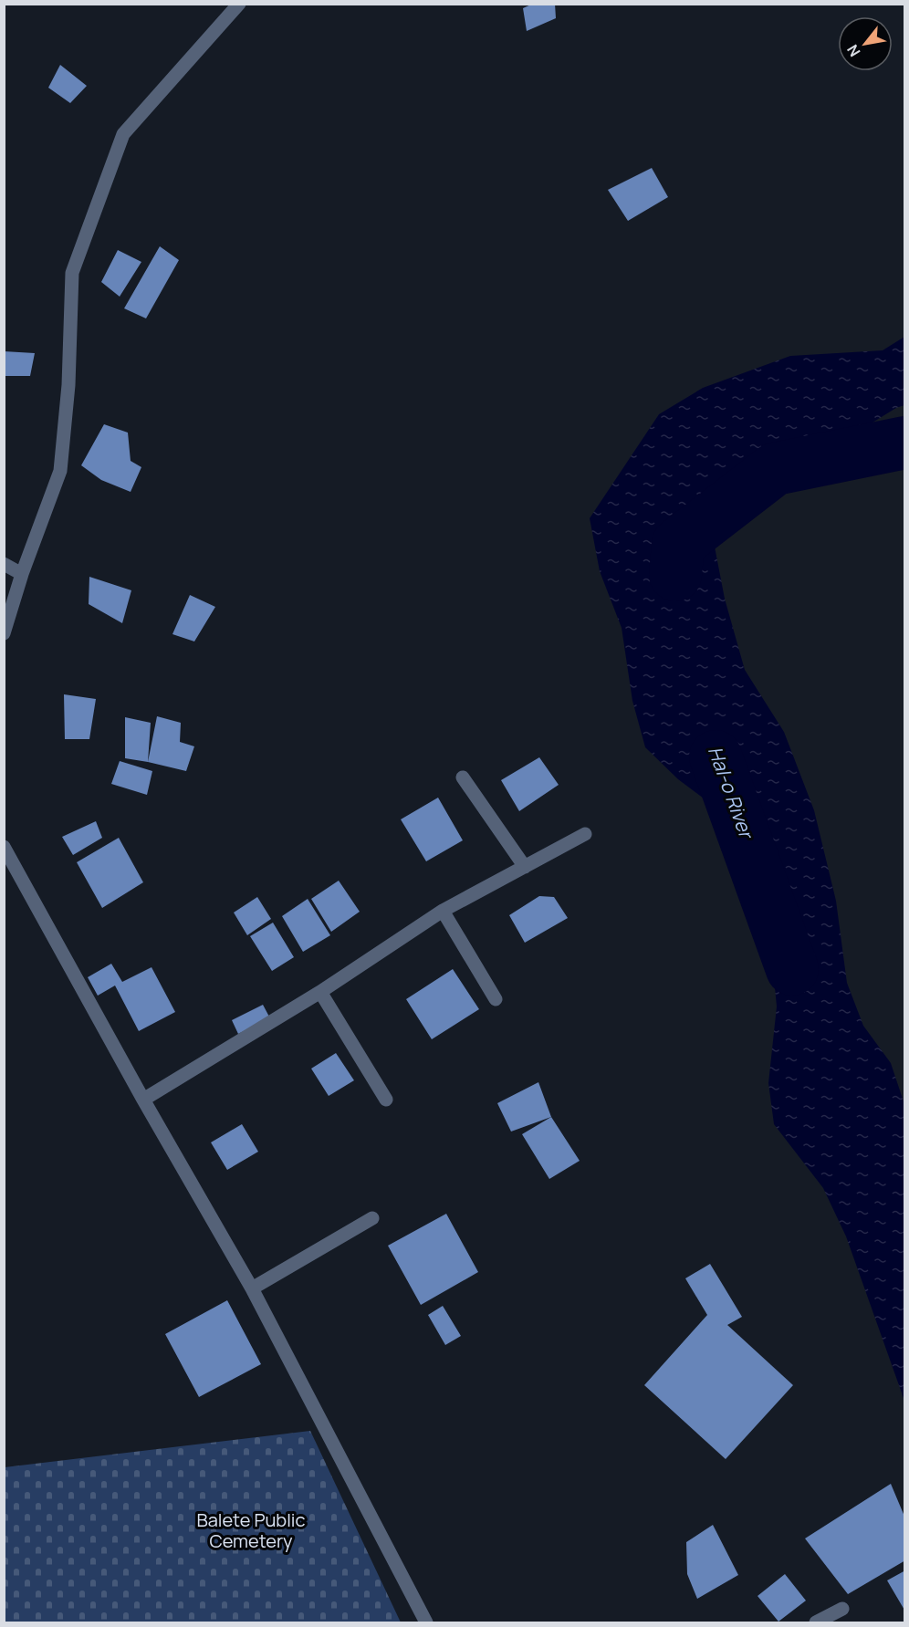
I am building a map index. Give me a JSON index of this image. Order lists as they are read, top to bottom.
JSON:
{
  "water": ["Hal-o River"],
  "parks": ["Balete Public Cemetery"],
  "north": "bottom left"
}
